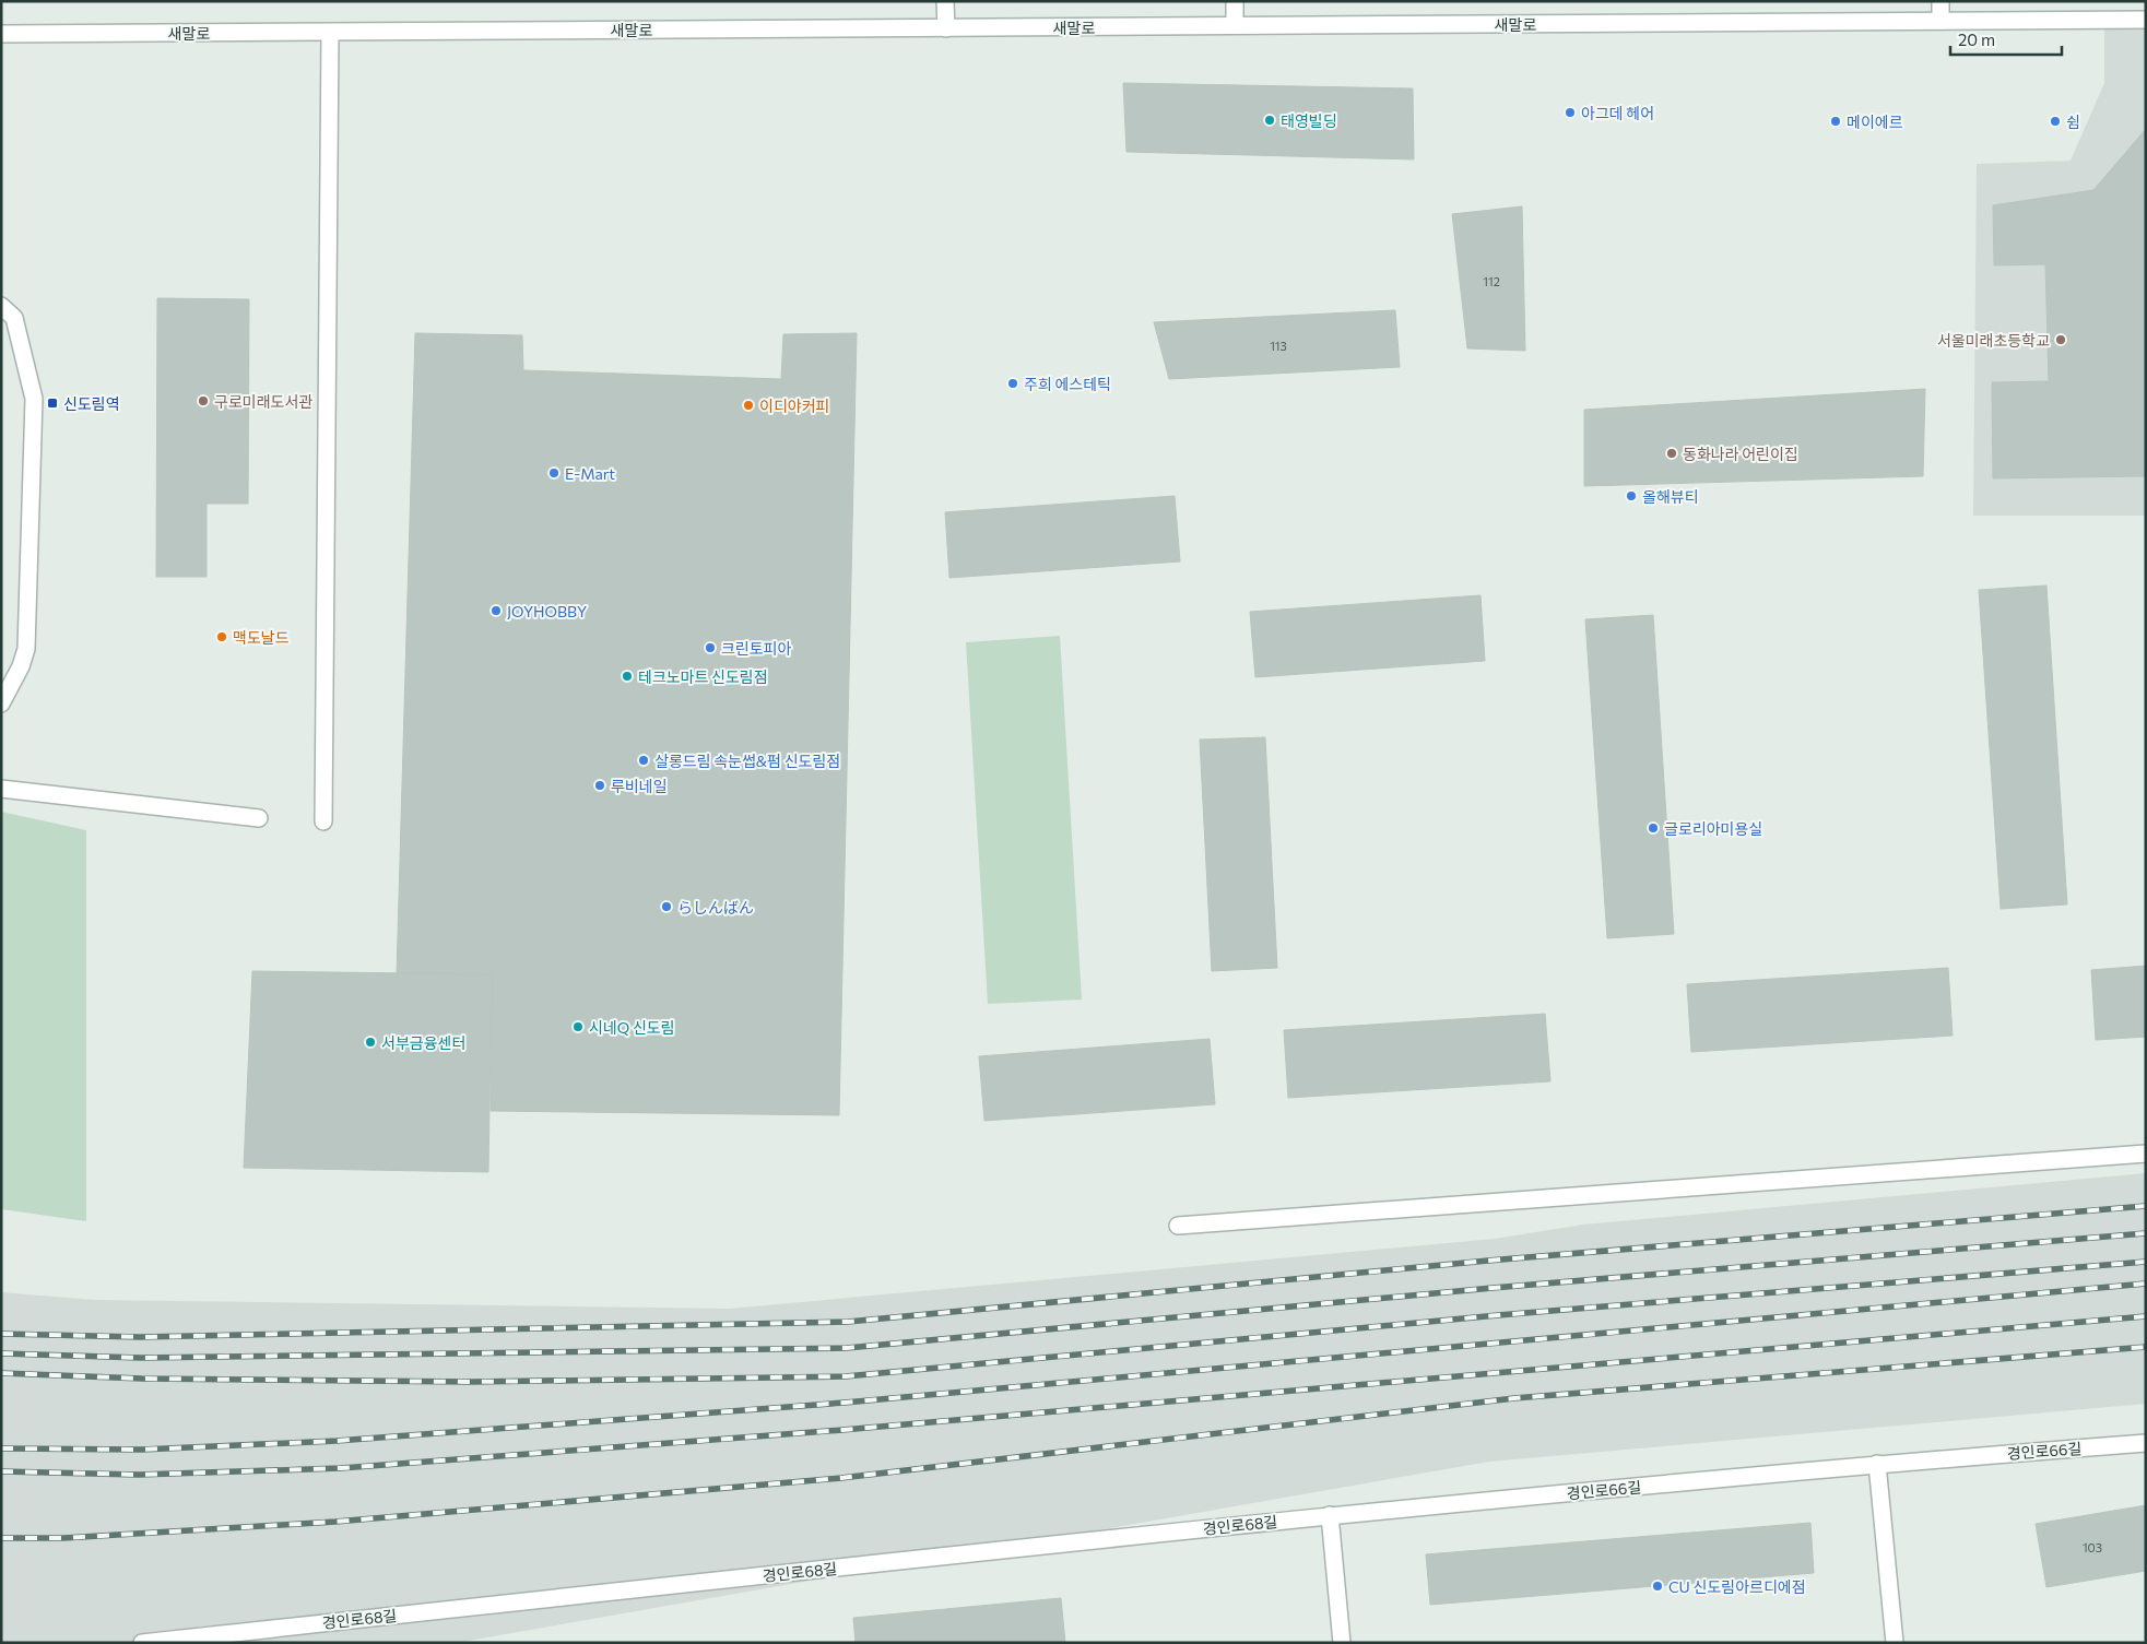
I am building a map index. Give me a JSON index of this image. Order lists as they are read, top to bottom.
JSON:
{
  "streets": {
    "street": ["새말로", "경인로66길", "경인로68길"]
  },
  "crossings": [
    ["경인로66길", "경인로68길"]
  ],
  "places": {
    "other": [
      "아그데 헤어",
      "태영빌딩",
      "메이에르",
      "쉼",
      "서울미래초등학교",
      "주희 에스테틱",
      "구로미래도서관",
      "이디야커피",
      "동화나라 어린이집",
      "E-Mart",
      "올해뷰티",
      "JOYHOBBY",
      "맥도날드",
      "크린토피아",
      "테크노마트 신도림점",
      "살롱드림 속눈썹&펌 신도림점",
      "루비네일",
      "글로리아미용실",
      "らしんばん",
      "시네Q 신도림",
      "서부금융센터",
      "CU 신도림아르디에점"
    ],
    "transit": ["신도림역"]
  },
  "house_numbers": ["112", "113", "103"],
  "scale_bar": "20 m"
}
